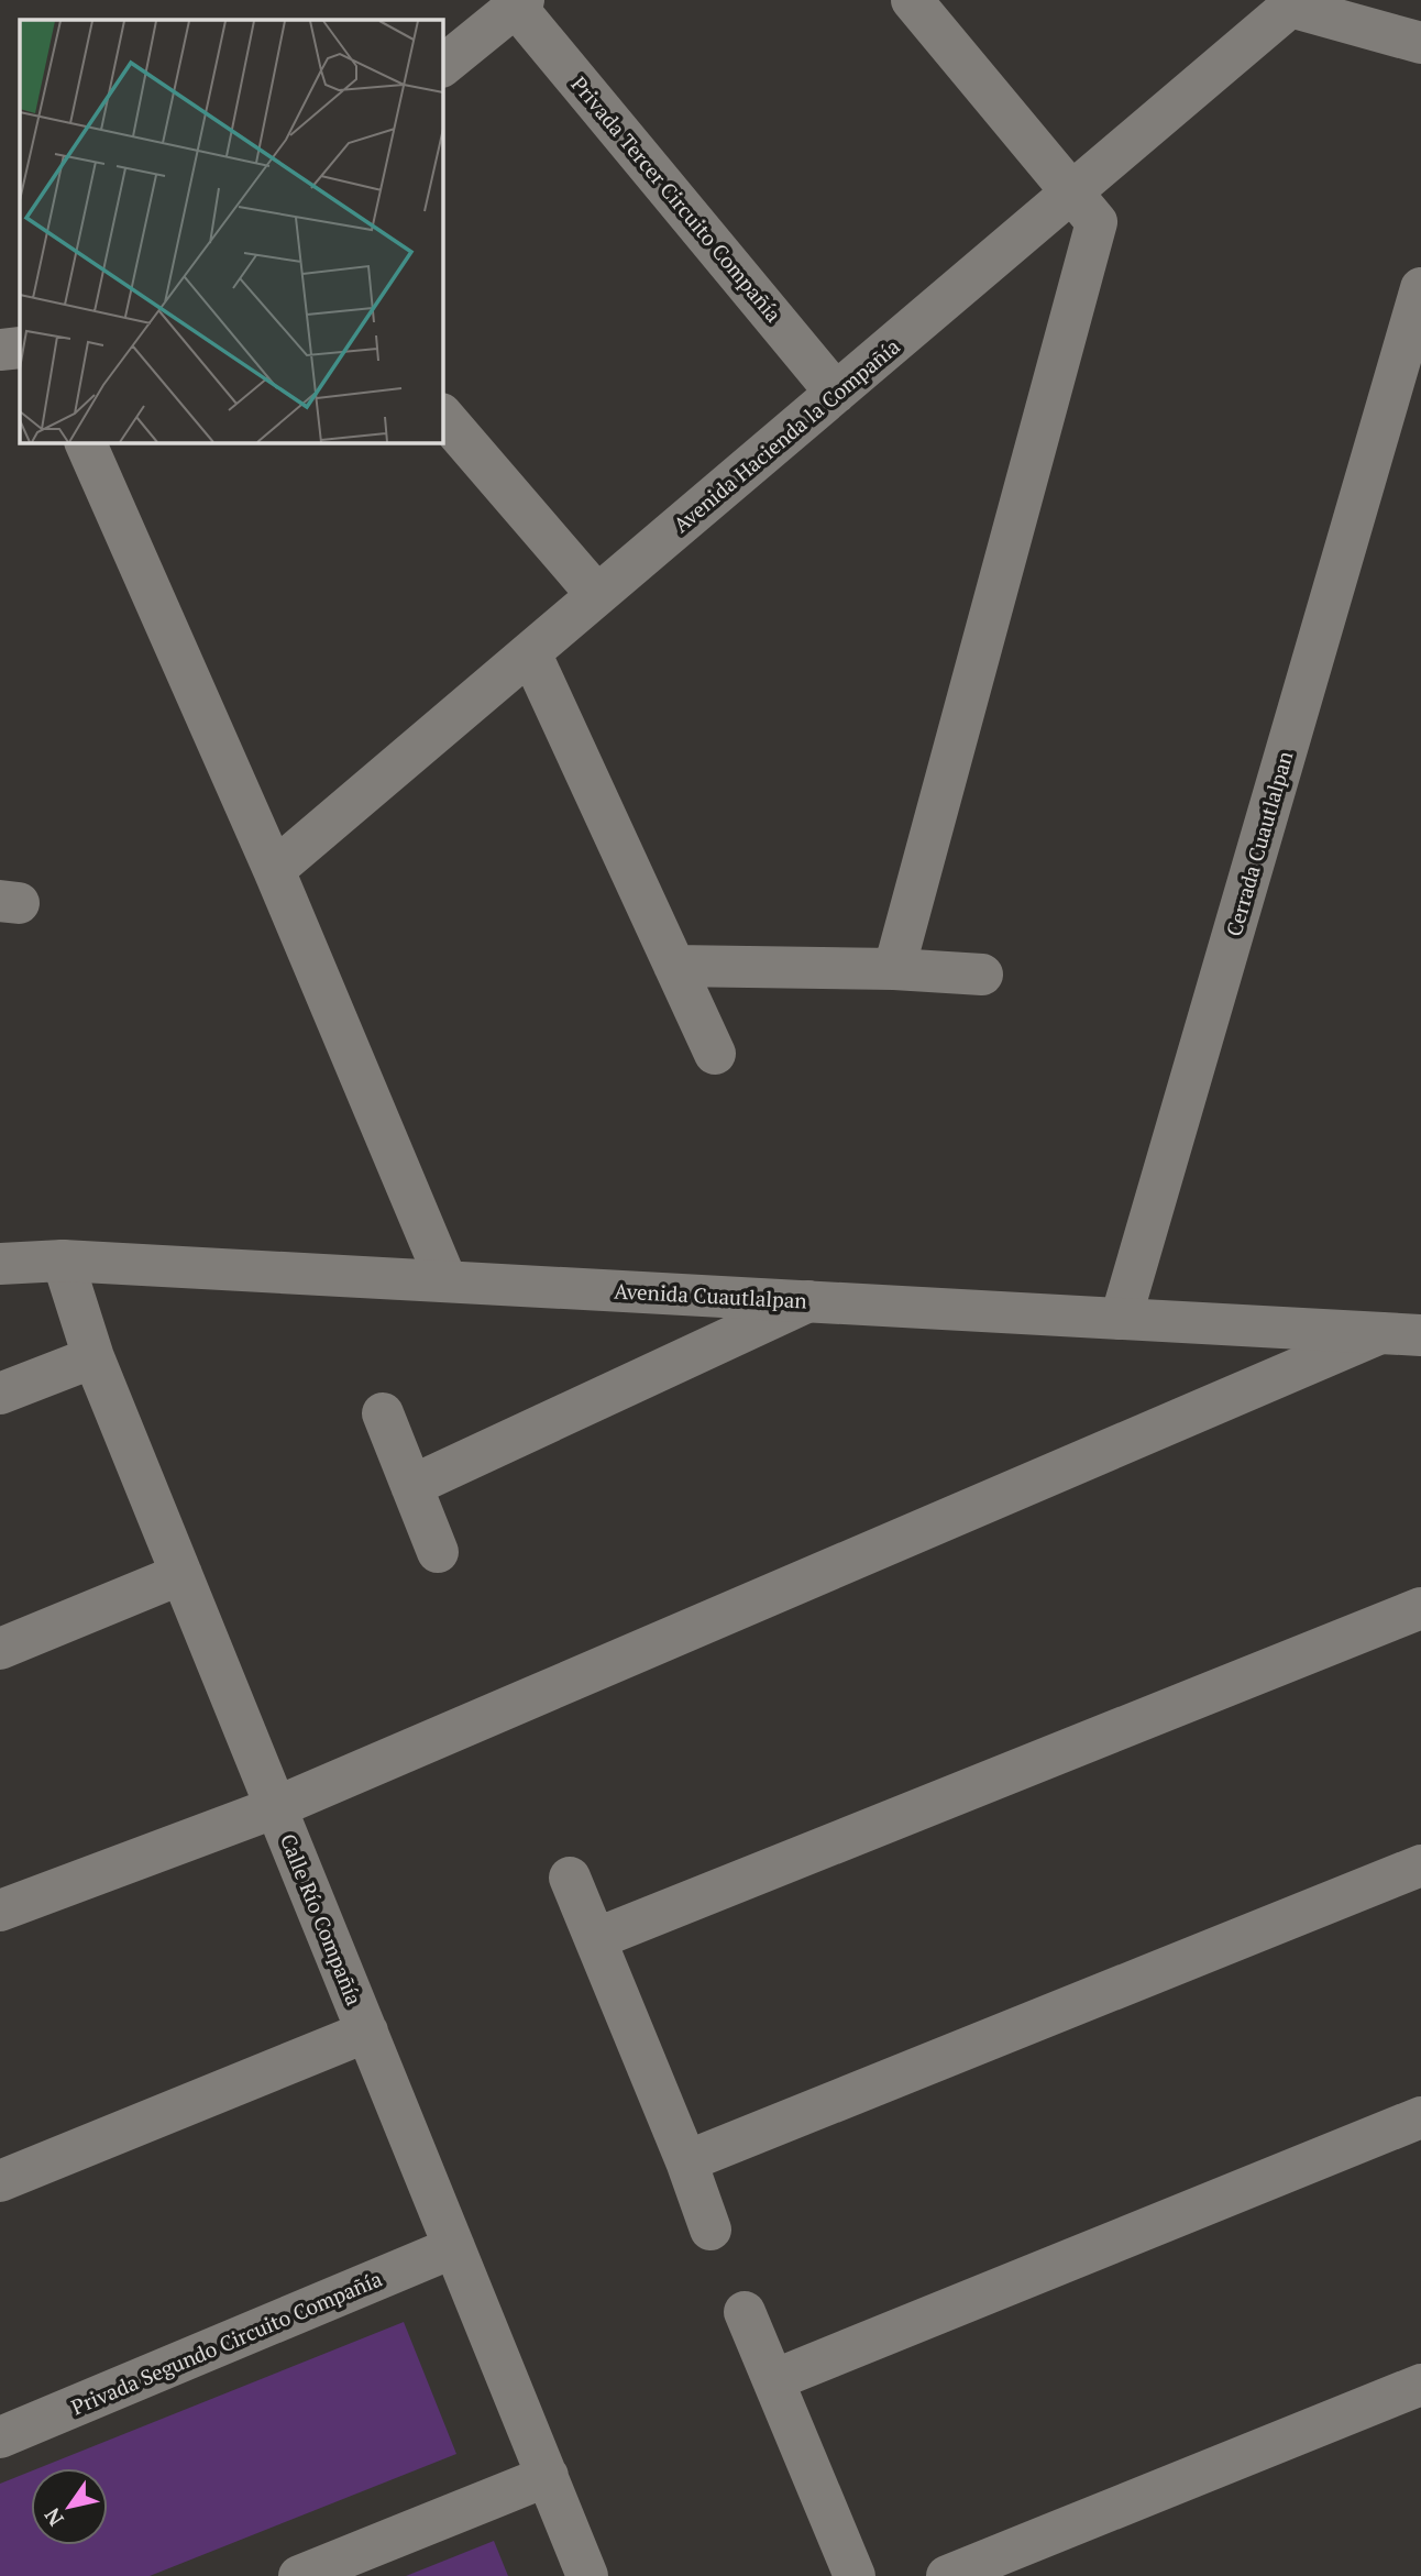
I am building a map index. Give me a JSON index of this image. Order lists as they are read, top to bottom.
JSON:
{
  "streets": {
    "street": [
      "Privada Tercer Circuito Compañía",
      "Avenida Hacienda la Compañía",
      "Cerrada Cuautlalpan",
      "Avenida Cuautlalpan",
      "Calle Río Compañía",
      "Privada Segundo Circuito Compañía"
    ]
  },
  "crossings": [
    ["Privada Tercer Circuito Compañía", "Avenida Hacienda la Compañía"],
    ["Cerrada Cuautlalpan", "Avenida Cuautlalpan"],
    ["Avenida Cuautlalpan", "Calle Río Compañía"],
    ["Calle Río Compañía", "Privada Segundo Circuito Compañía"]
  ],
  "north": "bottom left"
}
